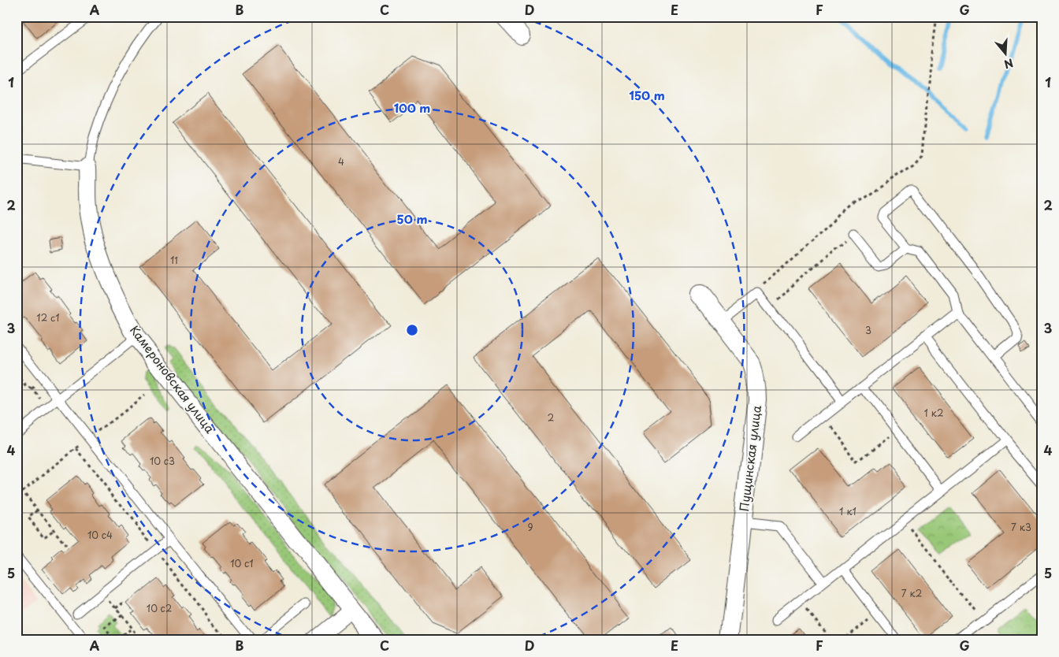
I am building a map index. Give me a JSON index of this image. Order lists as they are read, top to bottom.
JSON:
{
  "streets": {
    "street": ["Камероновская улица", "Пущинская улица"]
  },
  "house_numbers": [
    "4",
    "11",
    "12 с1",
    "3",
    "1 к2",
    "2",
    "10 с3",
    "1 к1",
    "9",
    "7 к3",
    "10 с4",
    "10 с1",
    "7 к2",
    "10 с2"
  ],
  "north": "bottom",
  "grid": {
    "columns": [
      "A",
      "B",
      "C",
      "D",
      "E",
      "F",
      "G"
    ],
    "rows": [
      "1",
      "2",
      "3",
      "4",
      "5"
    ]
  },
  "rings": ["150 m", "100 m", "50 m"]
}
